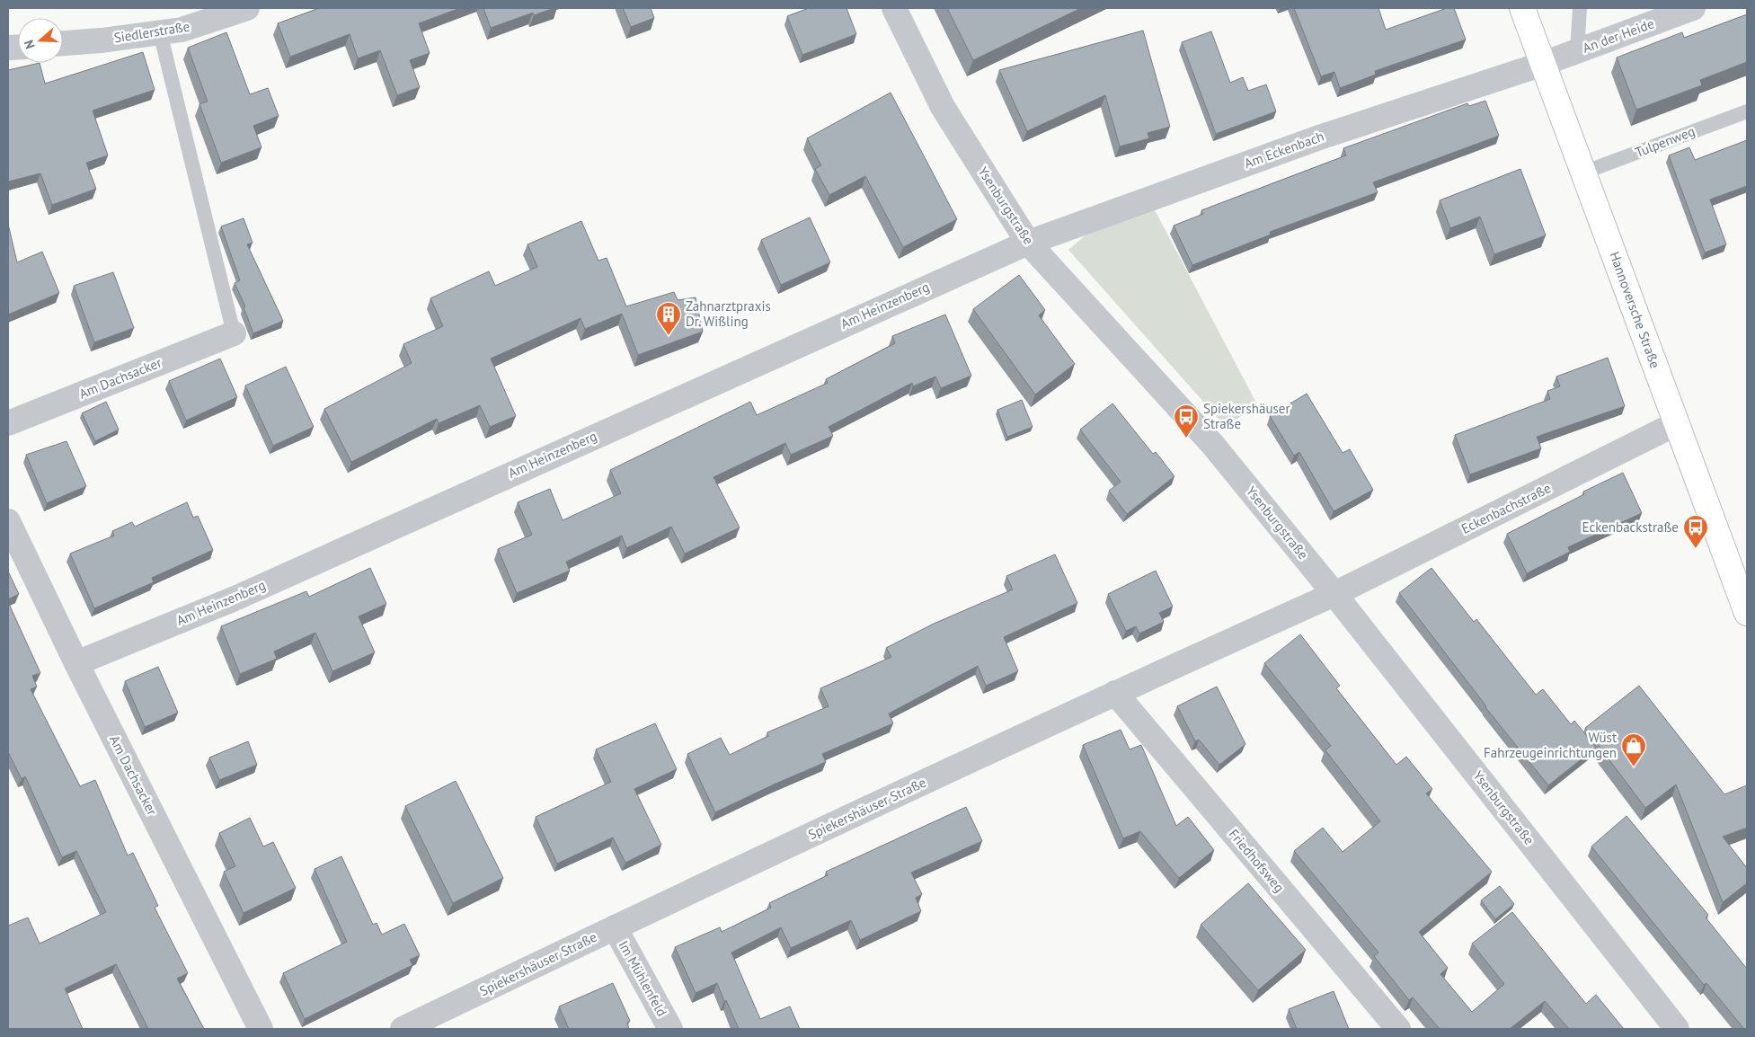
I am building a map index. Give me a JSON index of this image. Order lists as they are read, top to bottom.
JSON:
{
  "streets": {
    "main road": ["Hannoversche Straße"],
    "street": [
      "Siedlerstraße",
      "An der Heide",
      "Am Eckenbach",
      "Ysenburgstraße",
      "Am Heinzenberg",
      "Am Dachsacker",
      "Eckenbachstraße",
      "Spiekershäuser Straße",
      "Friedhofsweg",
      "Im Mühlenfeld"
    ],
    "lane": ["Tulpenweg"]
  },
  "crossings": [
    ["An der Heide", "Am Eckenbach"],
    ["An der Heide", "Hannoversche Straße"],
    ["Tulpenweg", "Hannoversche Straße"],
    ["Am Eckenbach", "Ysenburgstraße"],
    ["Am Eckenbach", "Am Heinzenberg"],
    ["Am Eckenbach", "Hannoversche Straße"],
    ["Ysenburgstraße", "Am Heinzenberg"],
    ["Ysenburgstraße", "Eckenbachstraße"],
    ["Ysenburgstraße", "Spiekershäuser Straße"],
    ["Am Heinzenberg", "Am Dachsacker"],
    ["Hannoversche Straße", "Eckenbachstraße"],
    ["Eckenbachstraße", "Spiekershäuser Straße"],
    ["Spiekershäuser Straße", "Friedhofsweg"],
    ["Spiekershäuser Straße", "Im Mühlenfeld"]
  ],
  "places": {
    "building": ["Zahnarztpraxis Dr. Wißling"],
    "bus stop": ["Spiekershäuser Straße", "Eckenbackstraße"],
    "shop": ["Wüst Fahrzeugeinrichtungen"]
  },
  "north": "left"
}
